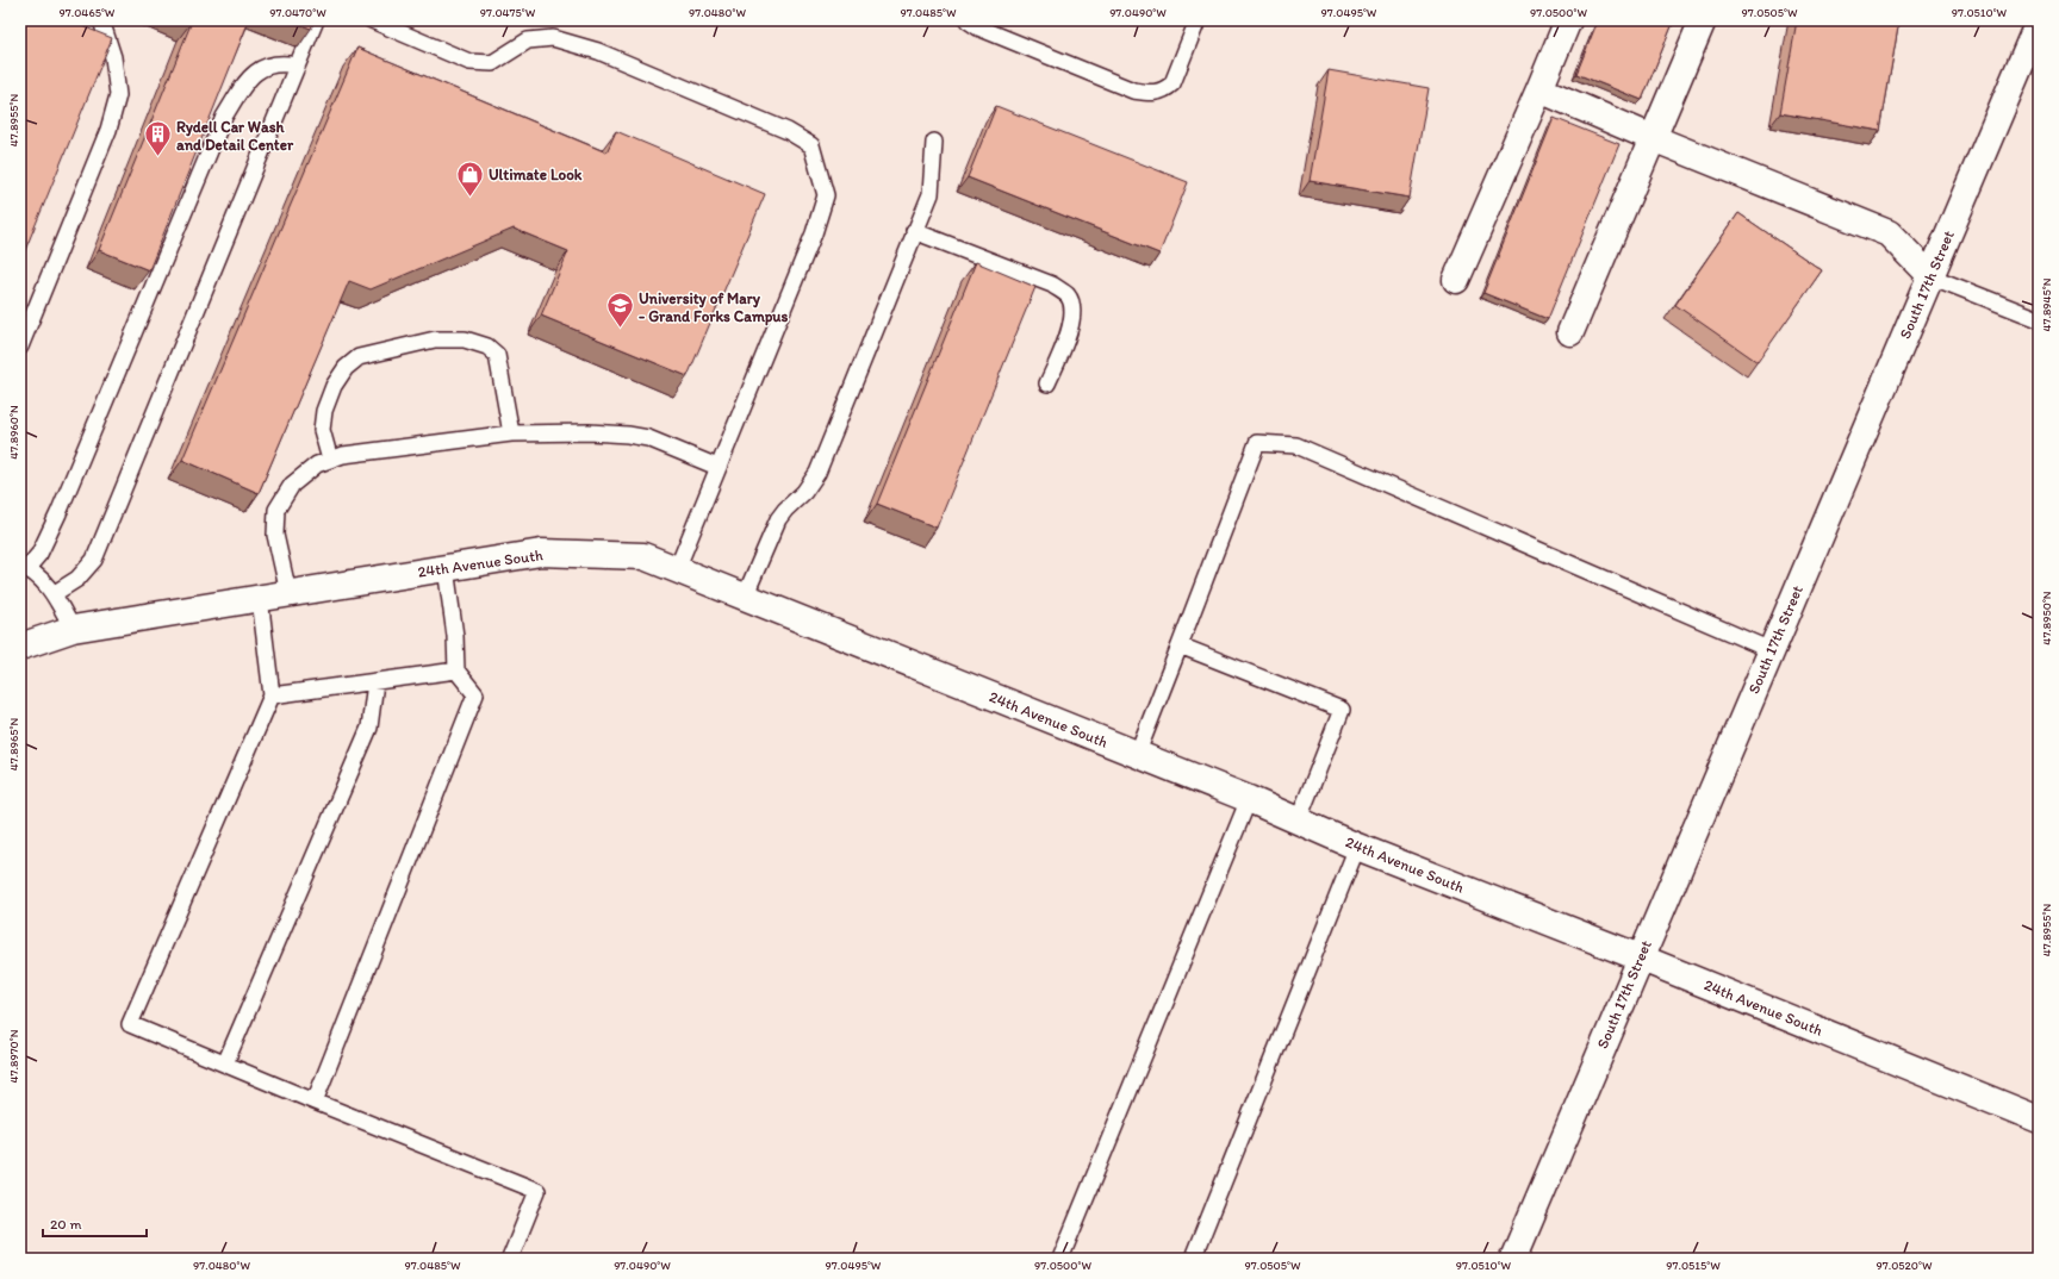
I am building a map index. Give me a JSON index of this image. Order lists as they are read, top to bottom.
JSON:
{
  "streets": {
    "street": ["South 17th Street", "24th Avenue South"]
  },
  "crossings": [
    ["South 17th Street", "24th Avenue South"]
  ],
  "places": {
    "building": ["Rydell Car Wash and Detail Center"],
    "shop": ["Ultimate Look"],
    "school or university": ["University of Mary - Grand Forks Campus"]
  },
  "scale_bar": "20 m",
  "coordinates": [
    "97.0465°W",
    "97.0470°W",
    "97.0475°W",
    "97.0480°W",
    "97.0485°W",
    "97.0490°W",
    "97.0495°W",
    "97.0500°W",
    "97.0505°W",
    "97.0510°W",
    "47.8955°N",
    "47.8945°N",
    "47.8960°N",
    "47.8950°N",
    "47.8965°N",
    "47.8970°N",
    "97.0515°W",
    "97.0520°W"
  ]
}
